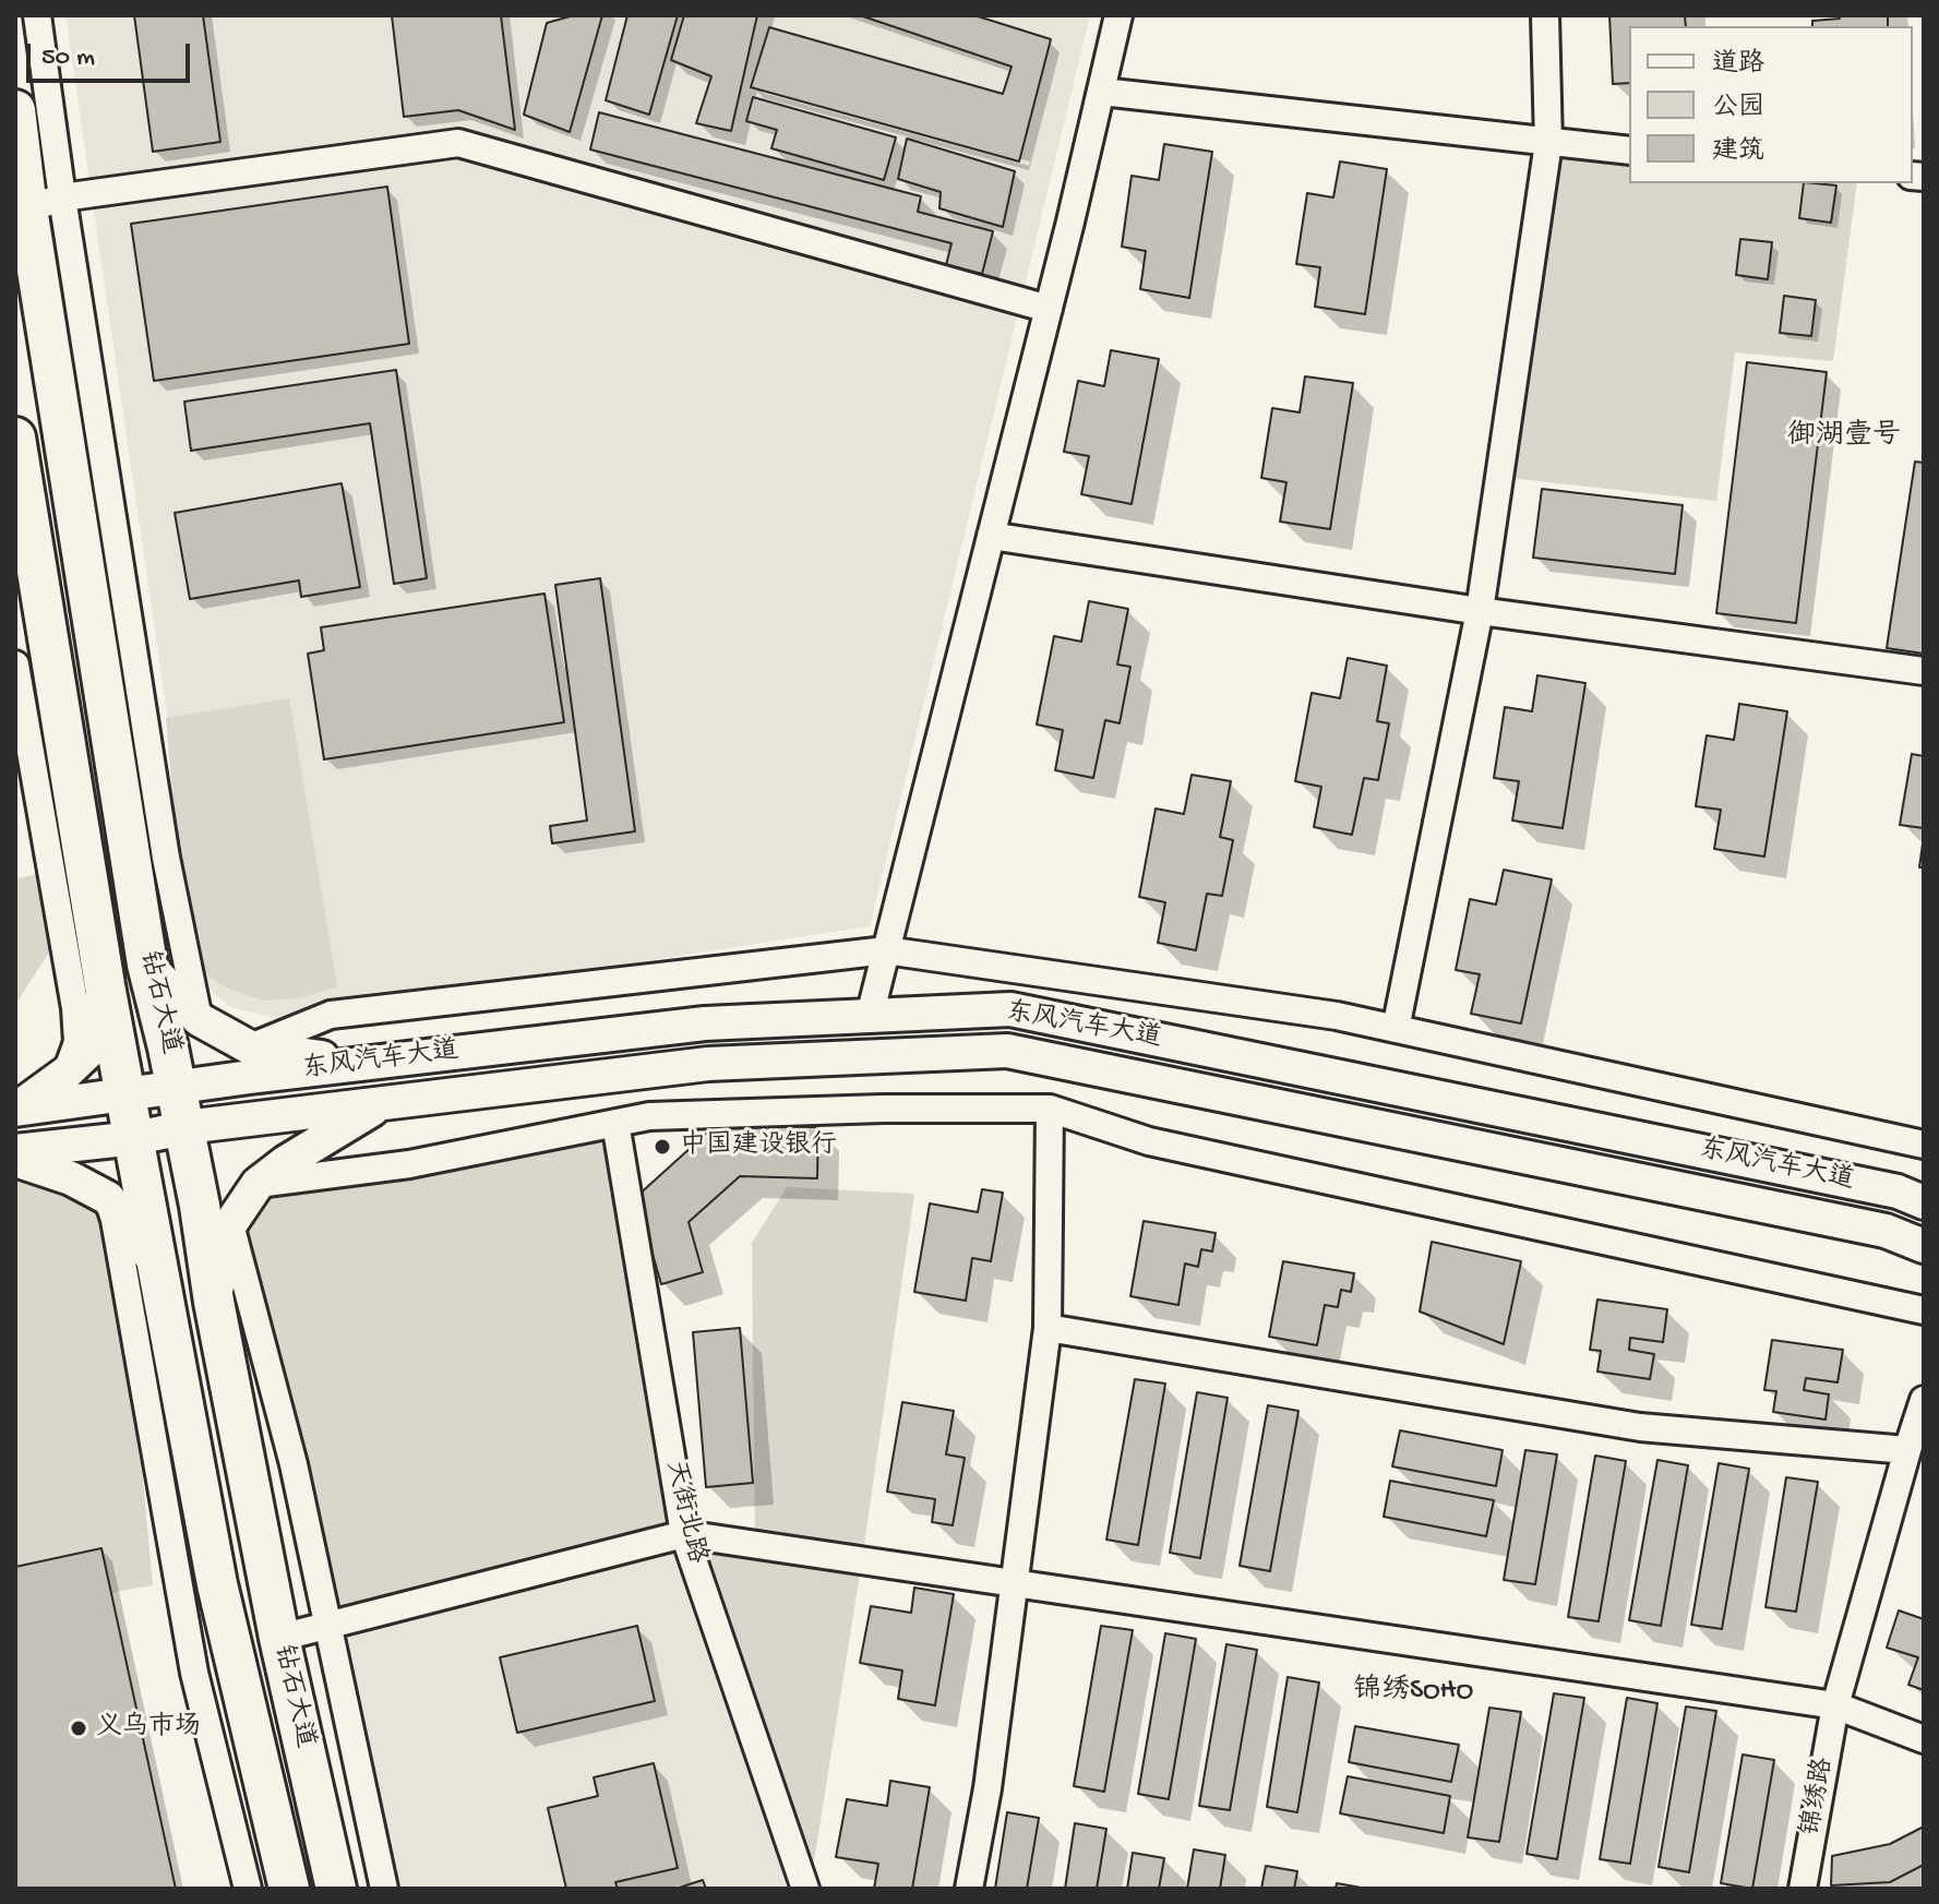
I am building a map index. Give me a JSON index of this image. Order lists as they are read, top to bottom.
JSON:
{
  "streets": {
    "highway": ["钻石大道"],
    "main road": ["东风汽车大道"],
    "street": ["天街北路", "锦绣路"]
  },
  "crossings": [
    ["钻石大道", "东风汽车大道"]
  ],
  "districts": ["御湖壹号", "锦绣SOHO"],
  "places": ["中国建设银行", "义乌市场"],
  "legend": ["道路", "公园", "建筑"],
  "scale_bar": "50 m"
}
